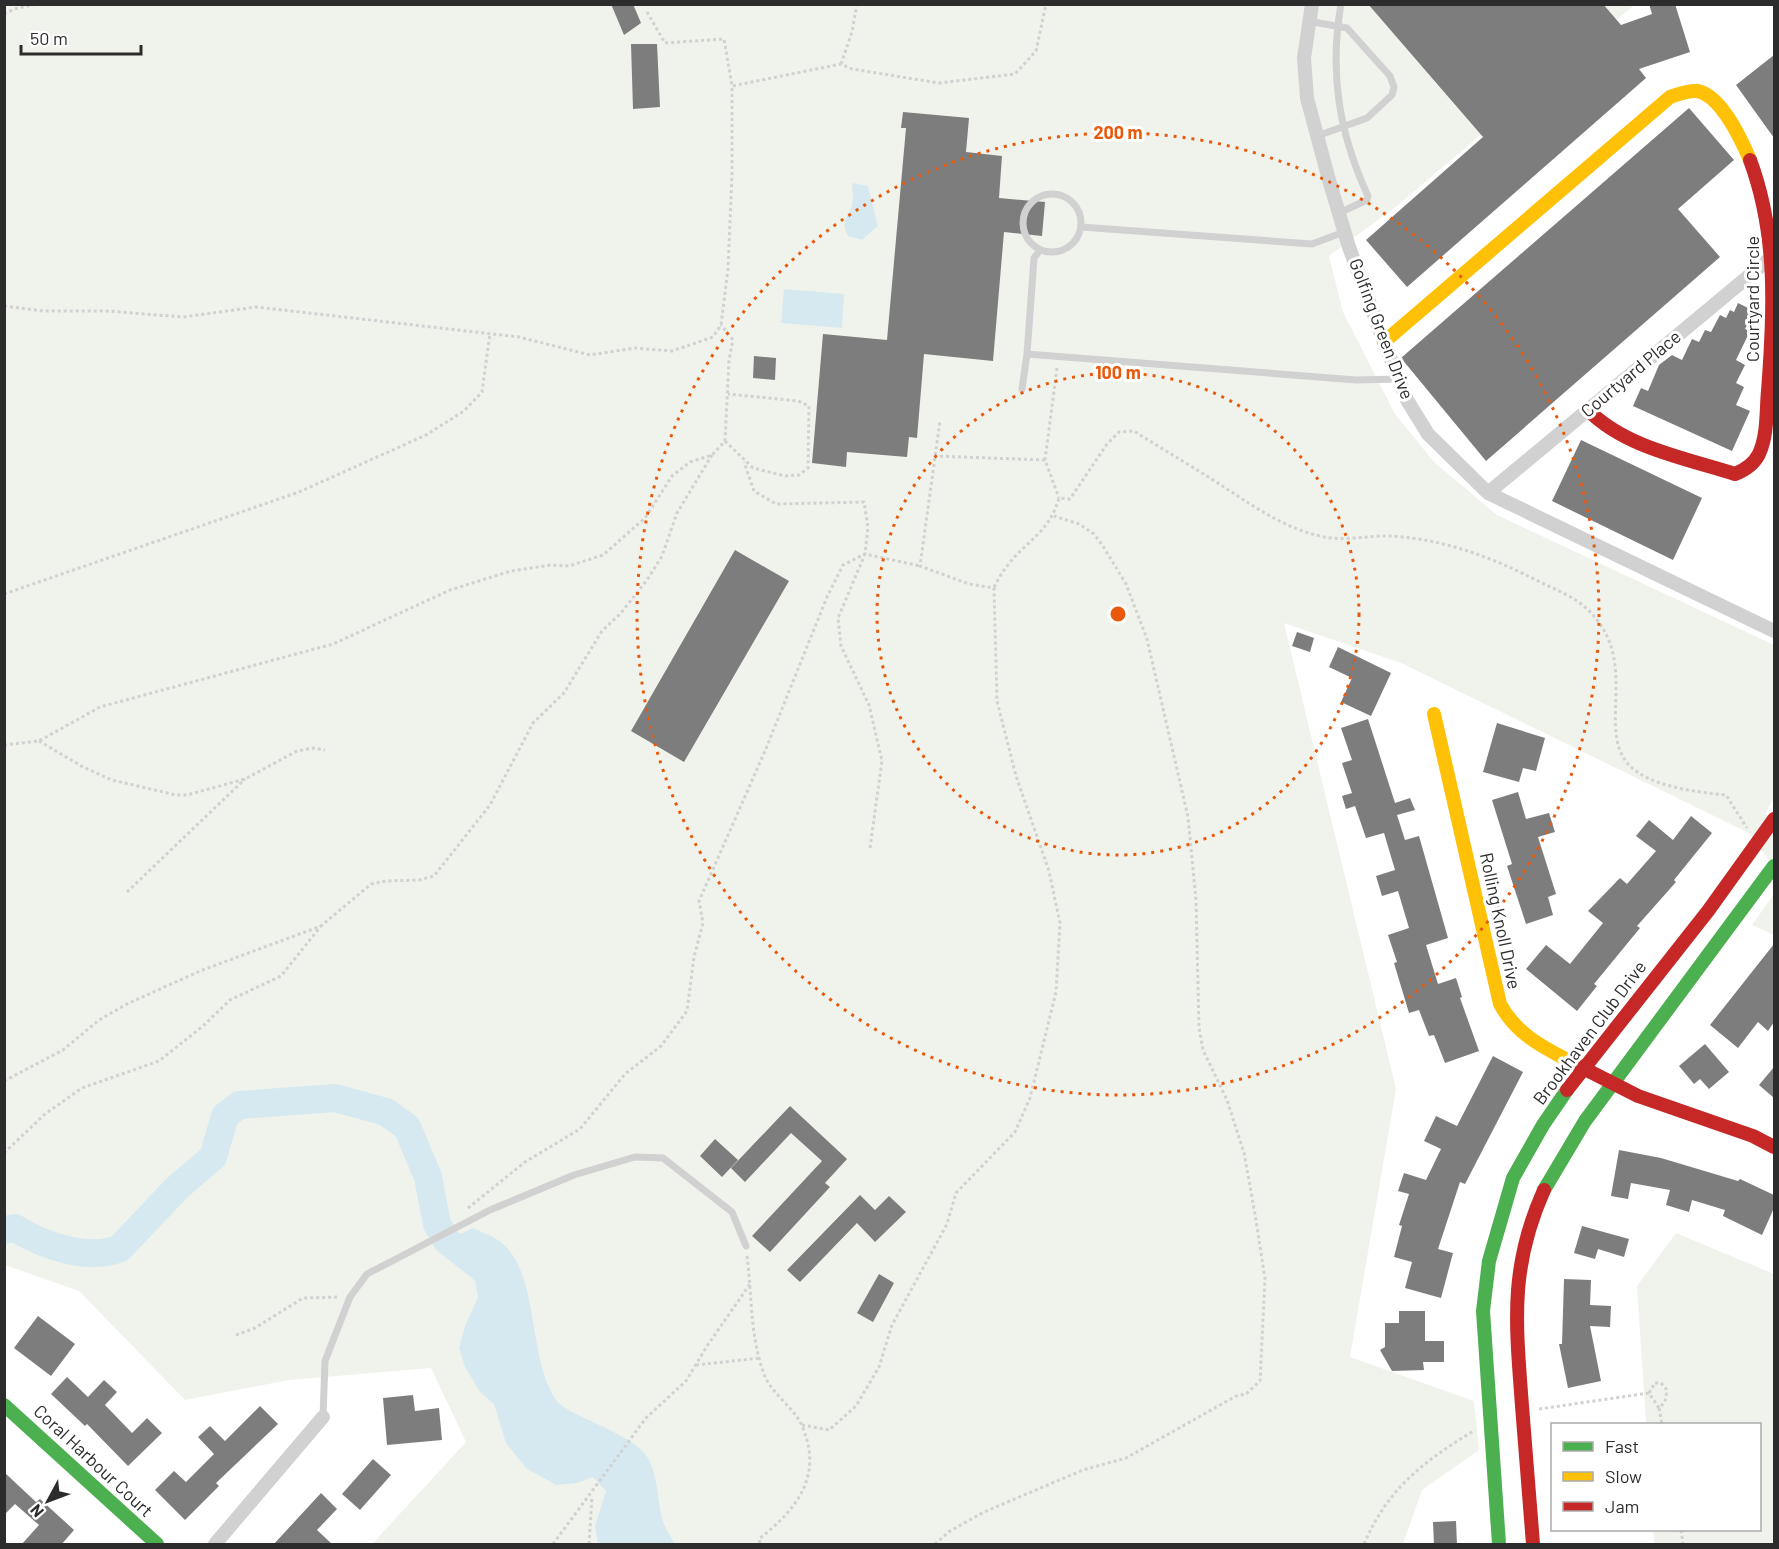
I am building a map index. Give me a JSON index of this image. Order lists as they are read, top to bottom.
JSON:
{
  "streets": {
    "street": [
      "Courtyard Circle",
      "Golfing Green Drive",
      "Courtyard Place",
      "Rolling Knoll Drive",
      "Brookhaven Club Drive",
      "Coral Harbour Court"
    ]
  },
  "crossings": [
    ["Courtyard Circle", "Golfing Green Drive"],
    ["Courtyard Circle", "Courtyard Place"],
    ["Golfing Green Drive", "Courtyard Place"],
    ["Rolling Knoll Drive", "Brookhaven Club Drive"]
  ],
  "legend": ["Fast", "Slow", "Jam"],
  "scale_bar": "50 m",
  "north": "bottom left",
  "rings": ["200 m", "100 m"]
}
